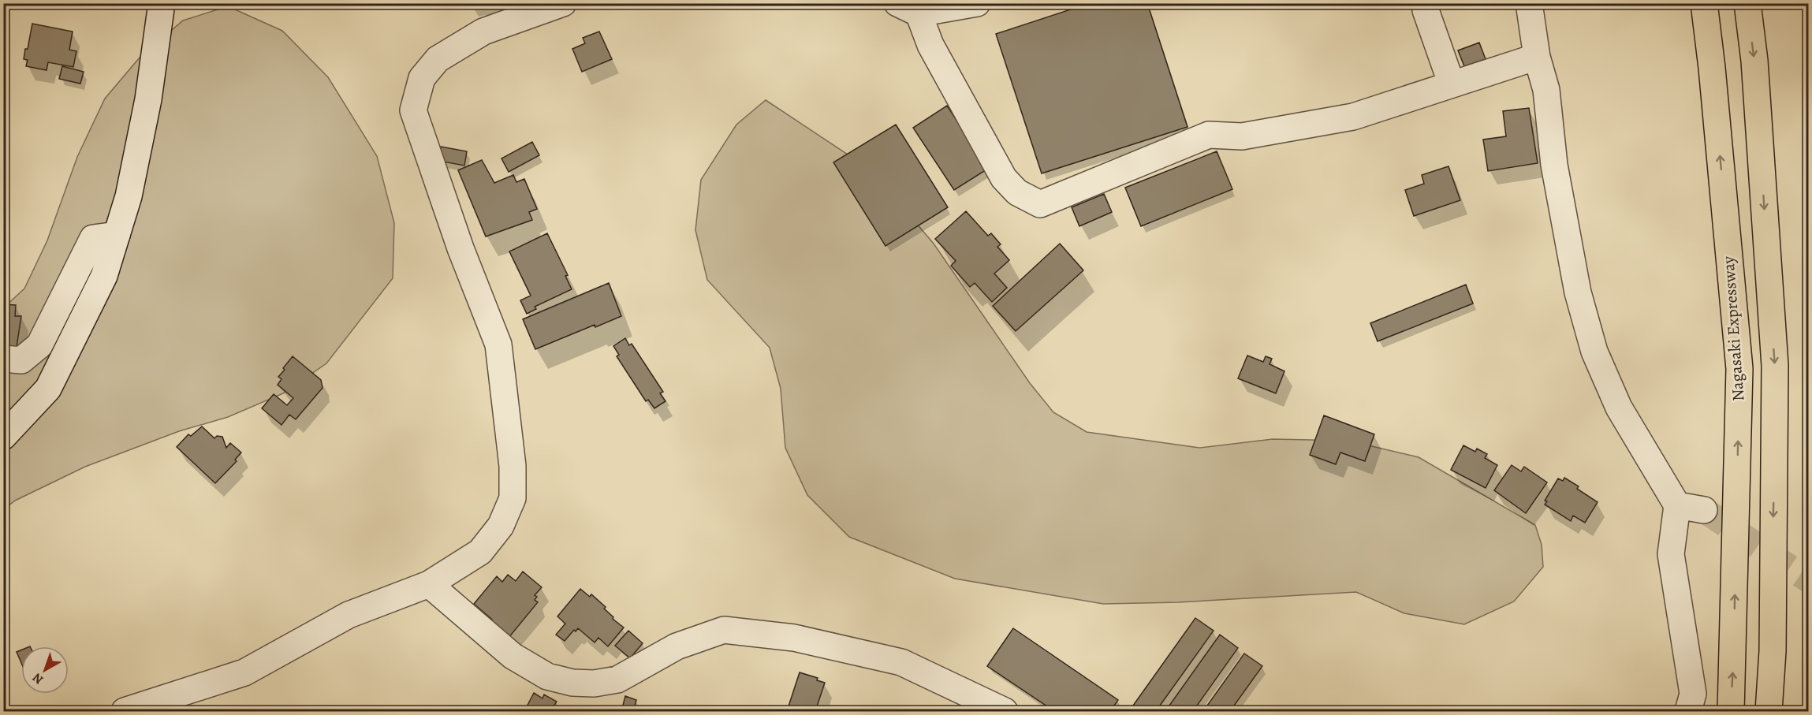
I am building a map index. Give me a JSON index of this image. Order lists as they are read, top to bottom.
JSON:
{
  "streets": {
    "highway": ["Nagasaki Expressway"]
  },
  "north": "bottom left"
}
